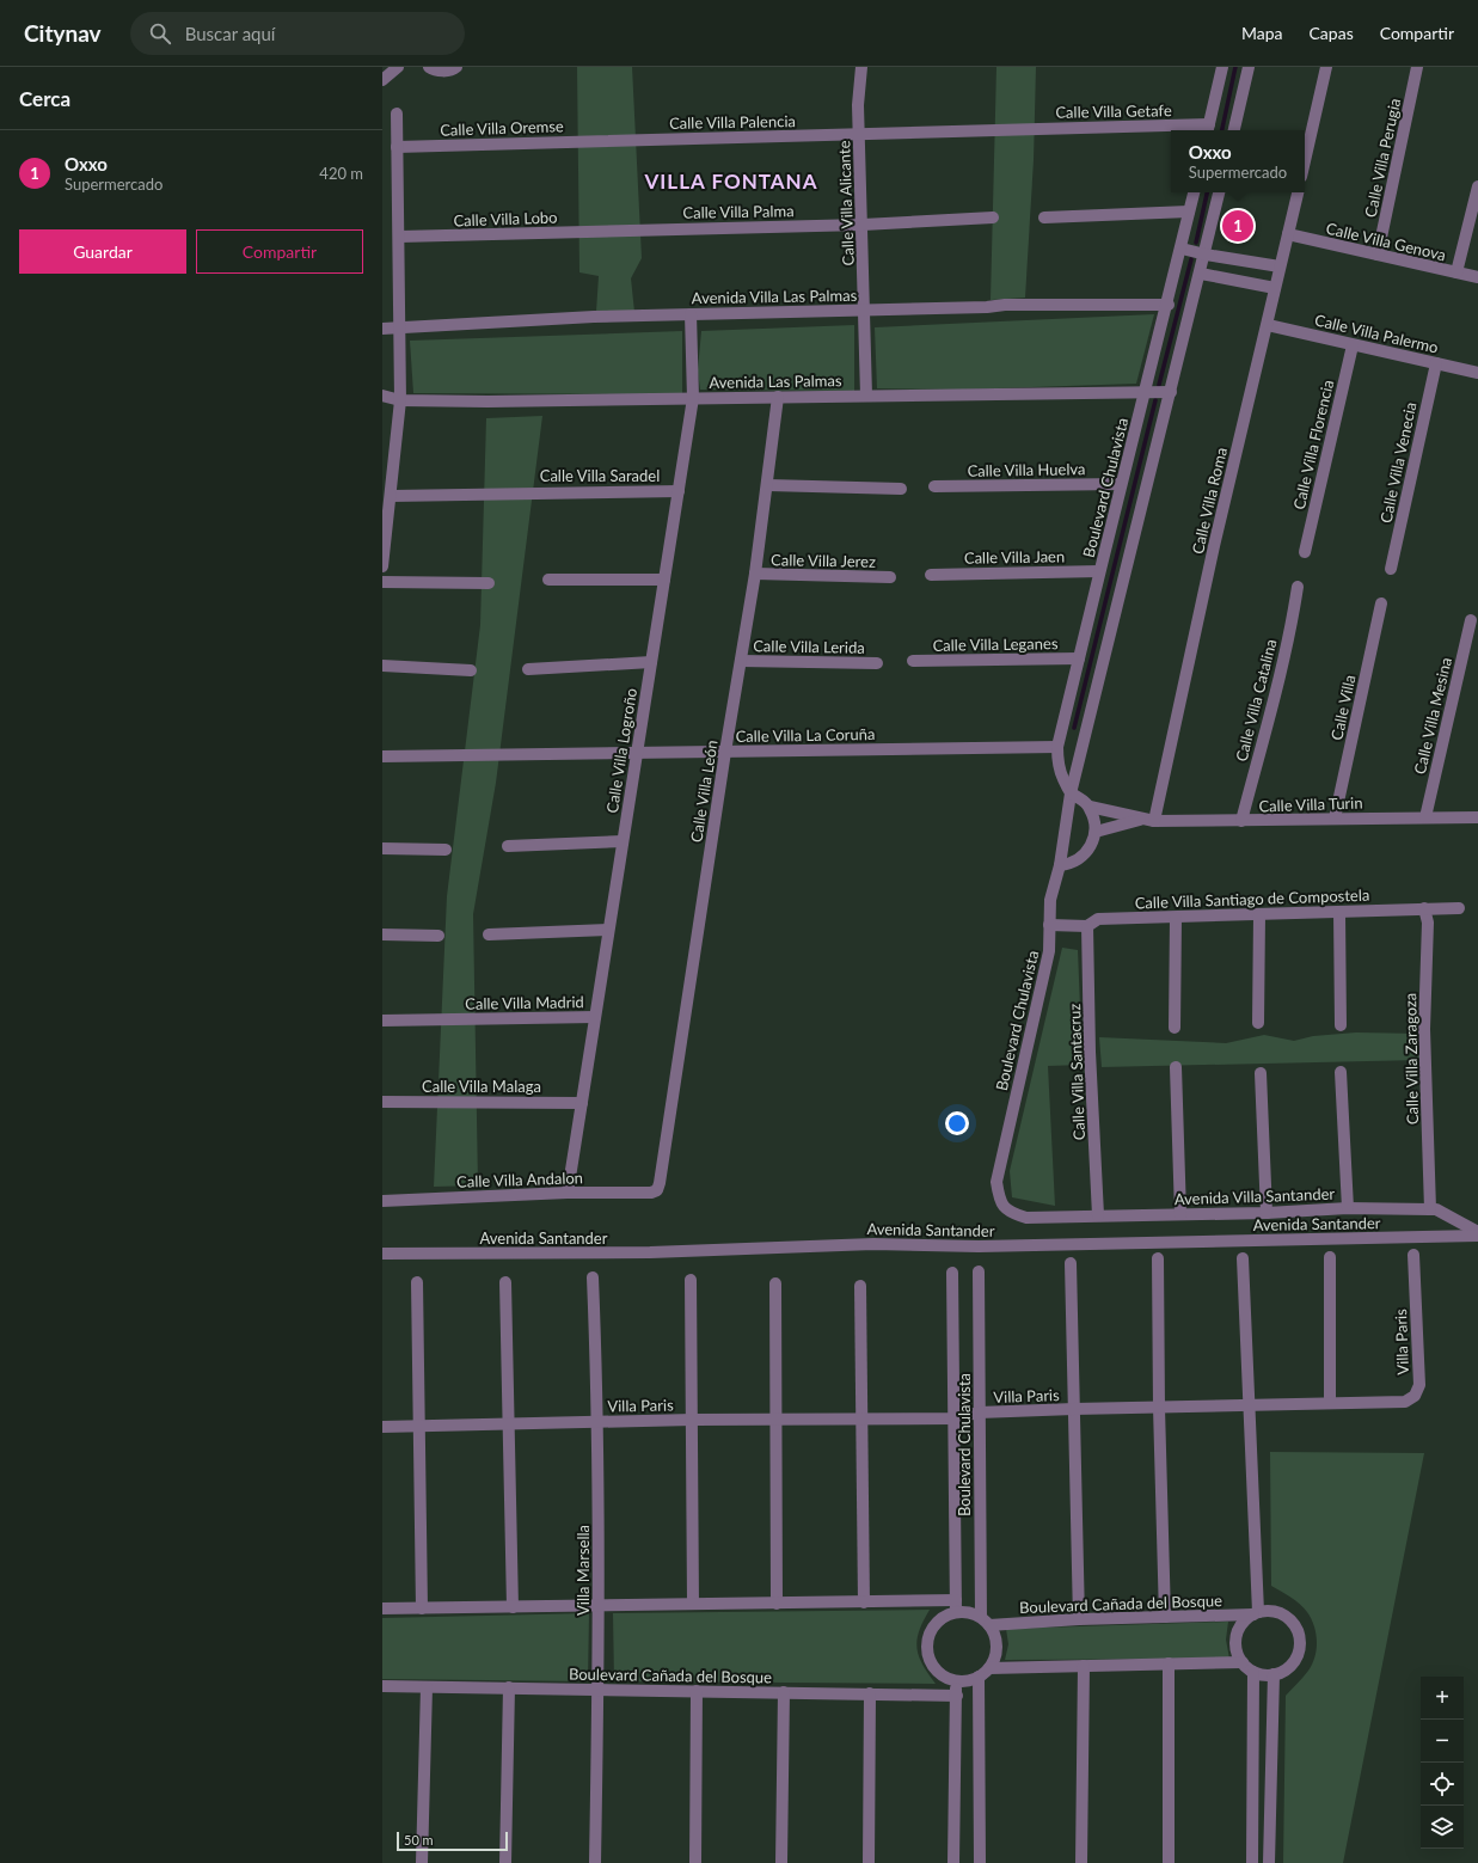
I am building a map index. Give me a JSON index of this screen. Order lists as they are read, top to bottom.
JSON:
{
  "streets": {
    "street": [
      "Calle Villa Getafe",
      "Calle Villa Palencia",
      "Calle Villa Oremse",
      "Calle Villa Perugia",
      "Calle Villa Alicante",
      "Calle Villa Palma",
      "Calle Villa Lobo",
      "Calle Villa Genova",
      "Avenida Villa Las Palmas",
      "Calle Villa Palermo",
      "Avenida Las Palmas",
      "Calle Villa Florencia",
      "Calle Villa Venecia",
      "Calle Villa Huelva",
      "Calle Villa Saradel",
      "Boulevard Chulavista",
      "Calle Villa Roma",
      "Calle Villa Jaen",
      "Calle Villa Jerez",
      "Calle Villa Leganes",
      "Calle Villa Lerida",
      "Calle Villa Catalina",
      "Calle Villa",
      "Calle Villa Mesina",
      "Calle Villa La Coruña",
      "Calle Villa Logroño",
      "Calle Villa León",
      "Calle Villa Turin",
      "Calle Villa Santiago de Compostela",
      "Calle Villa Madrid",
      "Calle Villa Zaragoza",
      "Calle Villa Santacruz",
      "Calle Villa Malaga",
      "Calle Villa Andalon",
      "Avenida Villa Santander",
      "Avenida Santander",
      "Villa Paris",
      "Villa Marsella",
      "Boulevard Cañada del Bosque"
    ]
  },
  "crossings": [
    ["Calle Villa Getafe", "Calle Villa Palencia"],
    ["Calle Villa Getafe", "Calle Villa Alicante"],
    ["Calle Villa Palencia", "Calle Villa Oremse"],
    ["Calle Villa Palencia", "Calle Villa Alicante"],
    ["Calle Villa Perugia", "Calle Villa Genova"],
    ["Calle Villa Alicante", "Calle Villa Palma"],
    ["Calle Villa Alicante", "Avenida Villa Las Palmas"],
    ["Calle Villa Alicante", "Avenida Las Palmas"],
    ["Calle Villa Palma", "Calle Villa Lobo"],
    ["Calle Villa Genova", "Calle Villa Roma"],
    ["Avenida Villa Las Palmas", "Boulevard Chulavista"],
    ["Avenida Villa Las Palmas", "Calle Villa Logroño"],
    ["Calle Villa Palermo", "Calle Villa Florencia"],
    ["Calle Villa Palermo", "Calle Villa Venecia"],
    ["Calle Villa Palermo", "Calle Villa Roma"],
    ["Avenida Las Palmas", "Boulevard Chulavista"],
    ["Avenida Las Palmas", "Calle Villa Logroño"],
    ["Avenida Las Palmas", "Calle Villa León"],
    ["Calle Villa Huelva", "Boulevard Chulavista"],
    ["Calle Villa Saradel", "Calle Villa Logroño"],
    ["Boulevard Chulavista", "Calle Villa Jaen"],
    ["Boulevard Chulavista", "Calle Villa Leganes"],
    ["Boulevard Chulavista", "Calle Villa La Coruña"],
    ["Boulevard Chulavista", "Calle Villa Santiago de Compostela"],
    ["Boulevard Chulavista", "Avenida Santander"],
    ["Boulevard Chulavista", "Villa Paris"],
    ["Boulevard Chulavista", "Boulevard Cañada del Bosque"],
    ["Calle Villa Roma", "Calle Villa Turin"],
    ["Calle Villa Jerez", "Calle Villa León"],
    ["Calle Villa Lerida", "Calle Villa León"],
    ["Calle Villa Catalina", "Calle Villa Turin"],
    ["Calle Villa", "Calle Villa Turin"],
    ["Calle Villa Mesina", "Calle Villa Turin"],
    ["Calle Villa La Coruña", "Calle Villa Logroño"],
    ["Calle Villa La Coruña", "Calle Villa León"],
    ["Calle Villa Logroño", "Calle Villa Madrid"],
    ["Calle Villa Logroño", "Calle Villa Malaga"],
    ["Calle Villa Logroño", "Calle Villa Andalon"],
    ["Calle Villa León", "Calle Villa Andalon"],
    ["Calle Villa Santiago de Compostela", "Calle Villa Zaragoza"],
    ["Calle Villa Santiago de Compostela", "Calle Villa Santacruz"],
    ["Calle Villa Zaragoza", "Avenida Villa Santander"],
    ["Calle Villa Santacruz", "Avenida Villa Santander"],
    ["Avenida Villa Santander", "Avenida Santander"],
    ["Villa Paris", "Villa Marsella"],
    ["Villa Marsella", "Boulevard Cañada del Bosque"]
  ],
  "districts": ["VILLA FONTANA"],
  "scale_bar": "50 m",
  "page": {
    "header": "Citynav",
    "search": "Buscar aquí",
    "nav": ["Mapa", "Capas", "Compartir"],
    "heading": "Cerca",
    "list": [
      {
        "mark": "1",
        "name": "Oxxo",
        "note": "Supermercado",
        "value": "420 m"
      }
    ],
    "popup": ["Oxxo", "Supermercado"],
    "pins": "1",
    "buttons": ["Guardar", "Compartir"],
    "map_buttons": ["+", "−"],
    "scale": "50 m"
  }
}
